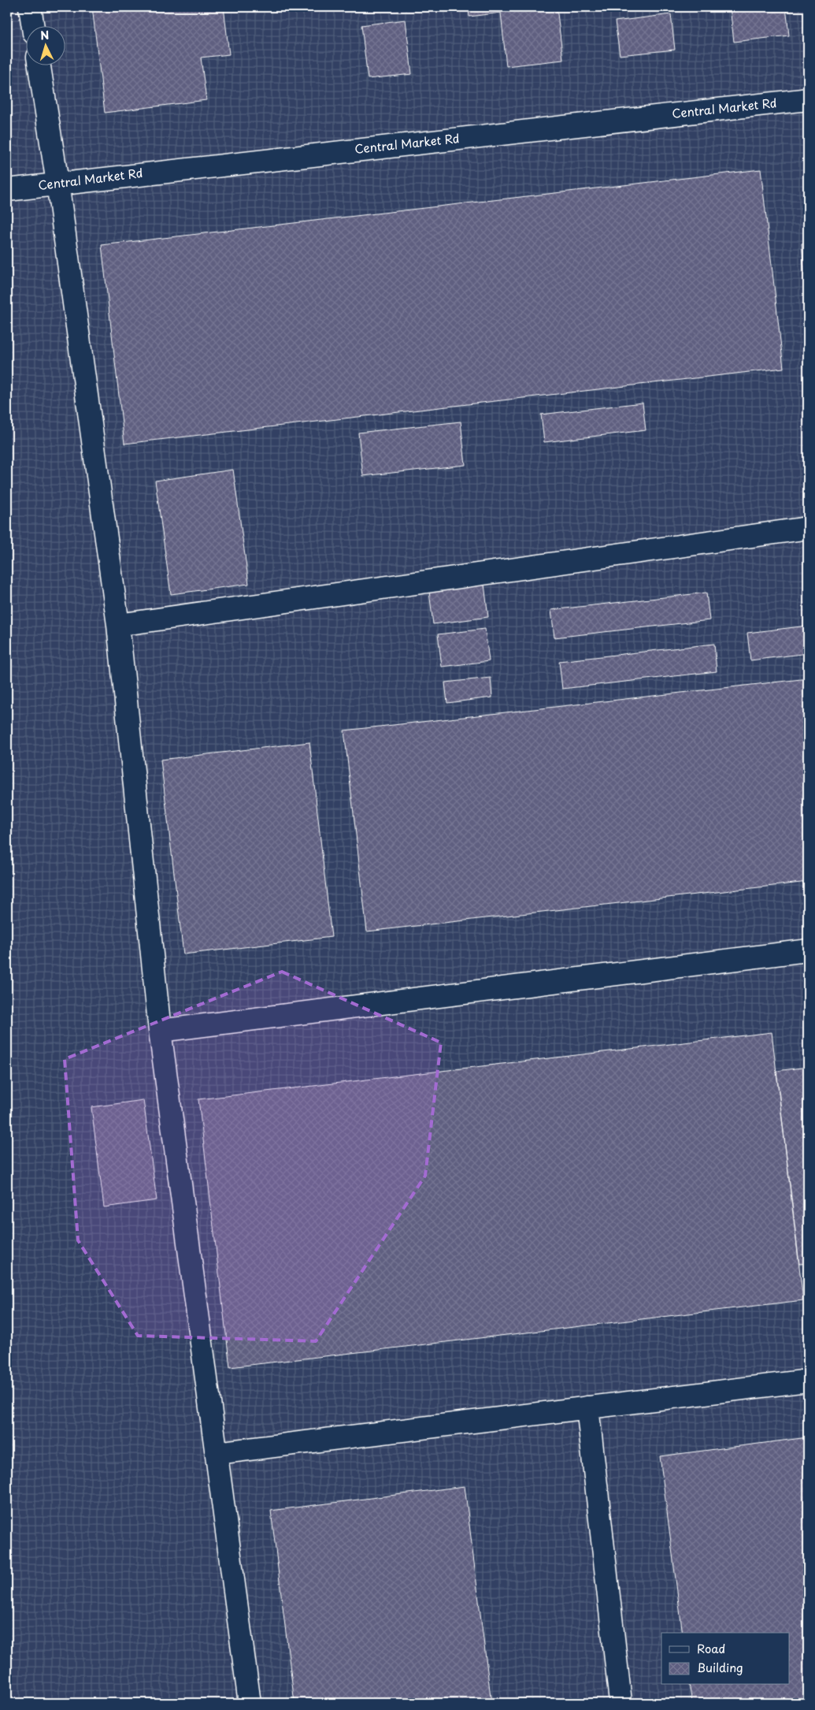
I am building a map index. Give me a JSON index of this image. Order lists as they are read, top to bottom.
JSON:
{
  "streets": {
    "street": ["Central Market Rd"]
  },
  "legend": ["Road", "Building"],
  "north": "top"
}
